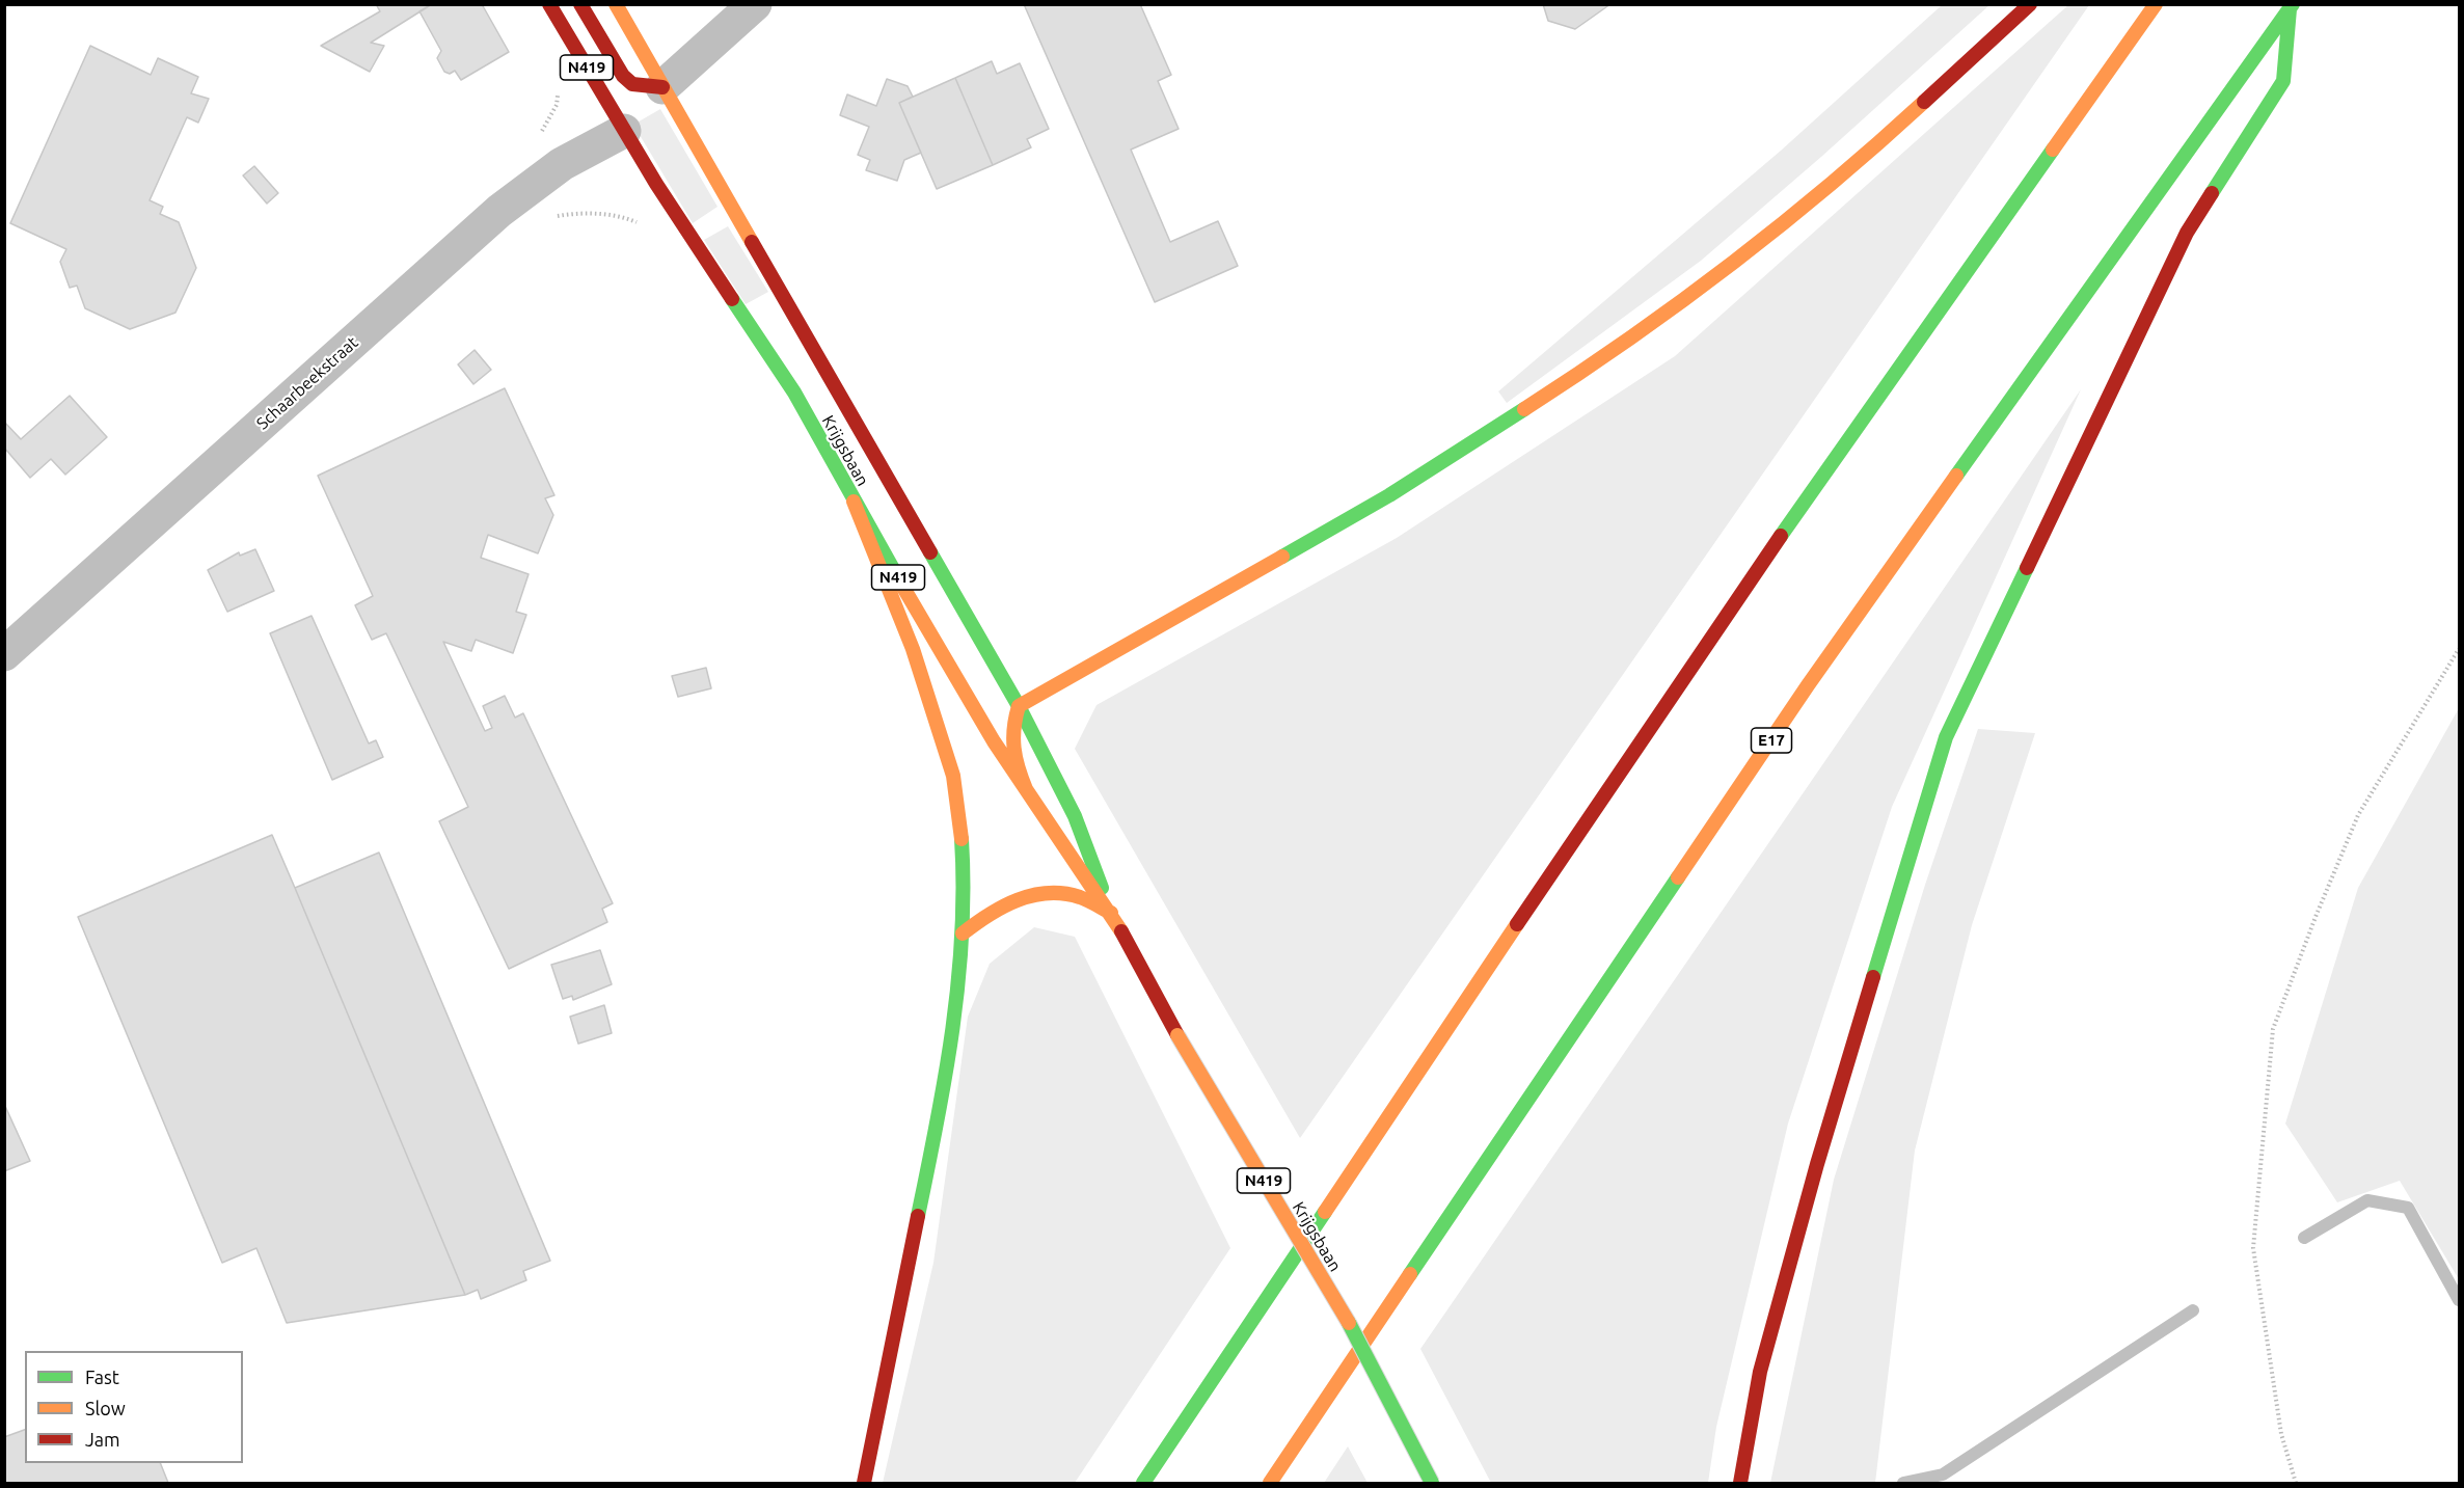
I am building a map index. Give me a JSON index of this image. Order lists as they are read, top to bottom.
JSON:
{
  "streets": {
    "main road": ["N419", "Krijgsbaan", "E17"],
    "street": ["Schaarbeekstraat"]
  },
  "crossings": [
    ["N419", "Krijgsbaan"],
    ["Schaarbeekstraat", "Krijgsbaan"]
  ],
  "legend": ["Fast", "Slow", "Jam"]
}
